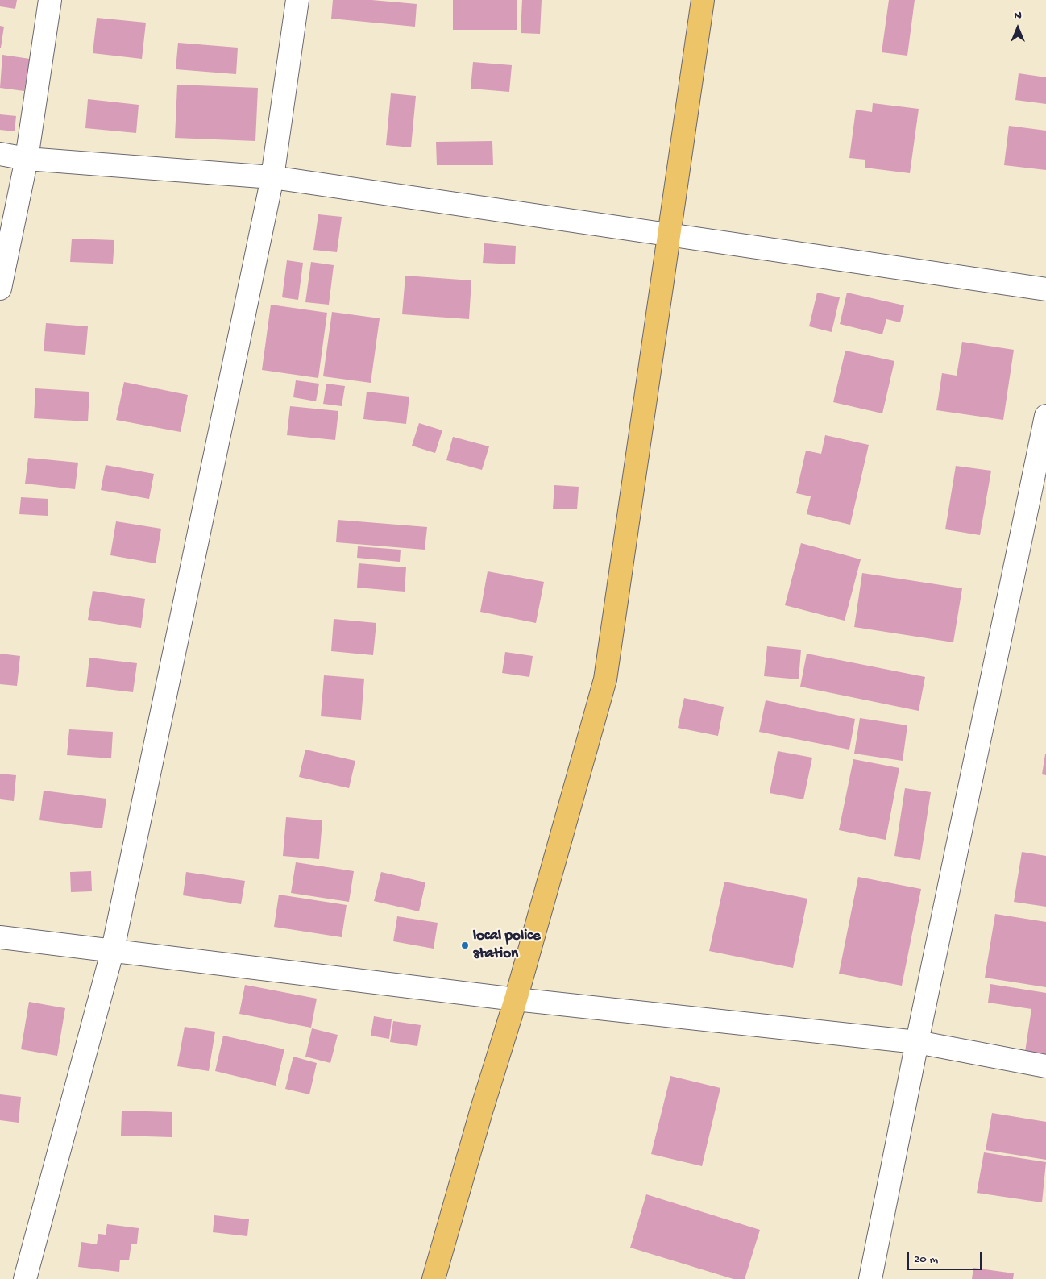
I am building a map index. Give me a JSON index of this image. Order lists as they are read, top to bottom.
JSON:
{
  "places": ["local police station"],
  "scale_bar": "20 m",
  "north": "top"
}
